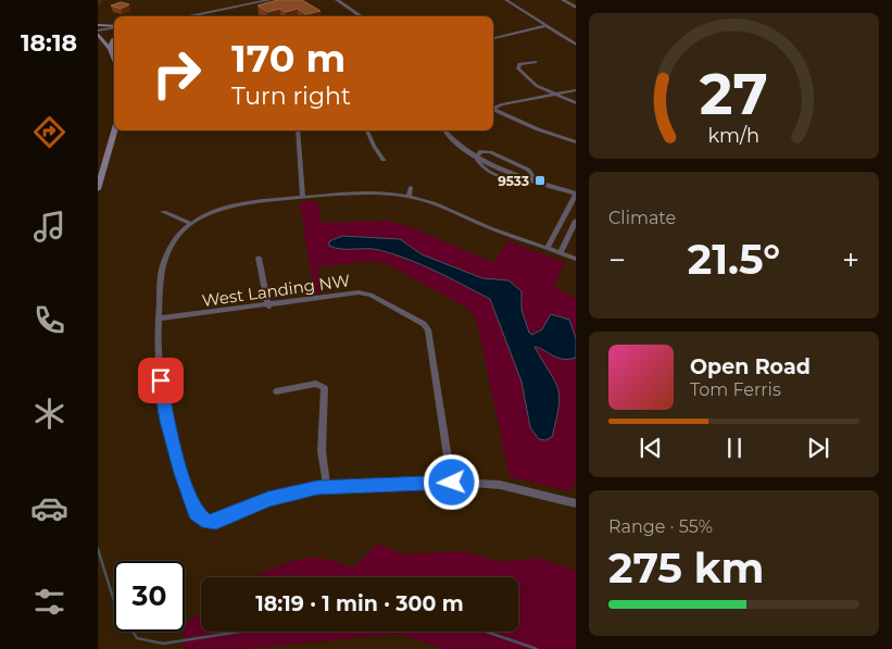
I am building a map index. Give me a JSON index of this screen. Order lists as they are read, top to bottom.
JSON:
{
  "streets": {
    "street": ["West Landing NW"]
  },
  "places": {
    "transit": ["9533"]
  },
  "page": {
    "tabs": "18:18",
    "turn": ["170 m", "Turn right"],
    "tile": [
      "Climate",
      ["Range · 55%", "275 km"]
    ],
    "heat": ["−", "21.5°", "+"],
    "song": ["Open Road", "Tom Ferris"],
    "limit": "30",
    "trip": "18:19 · 1 min · 300 m",
    "gauge": ["27", "km/h"]
  }
}
